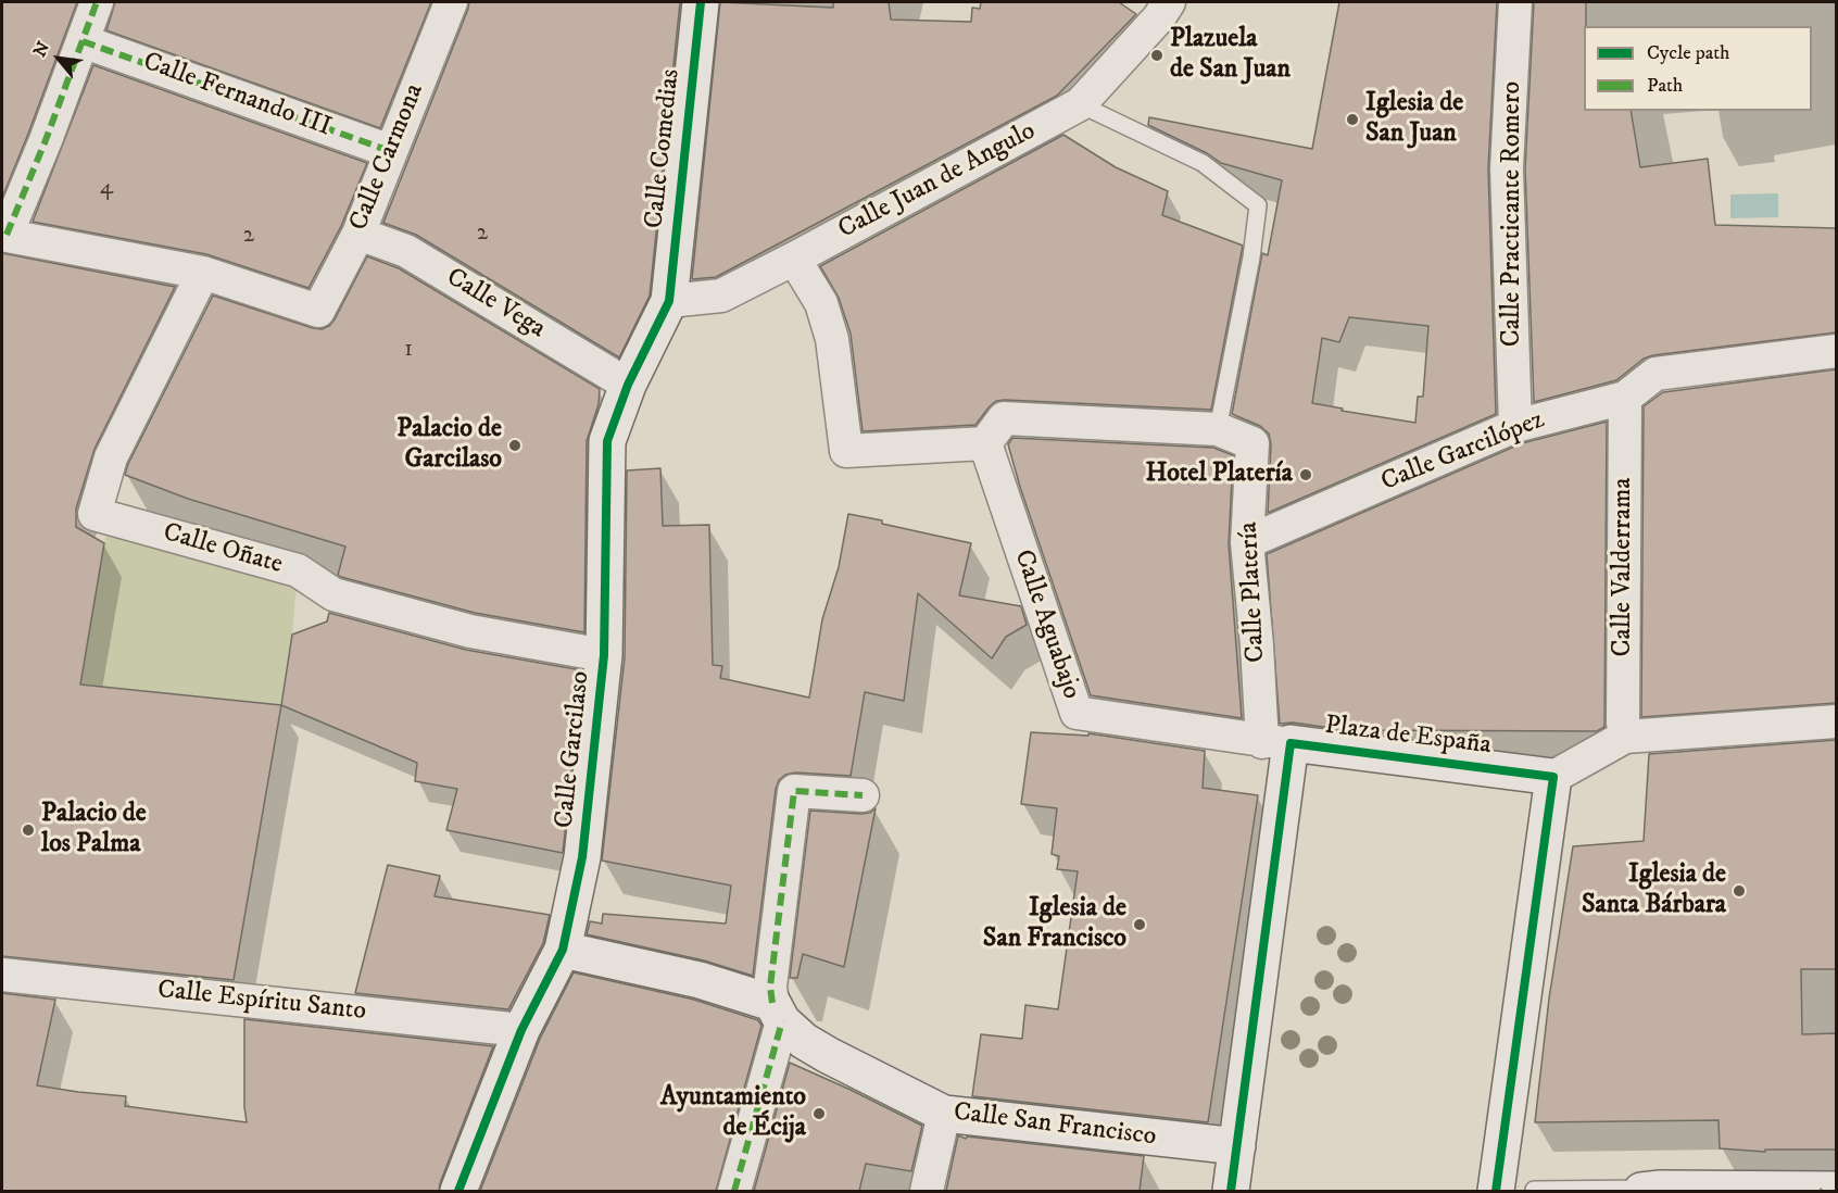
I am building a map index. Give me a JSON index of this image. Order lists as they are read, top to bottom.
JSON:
{
  "streets": {
    "street": [
      "Calle Fernando III",
      "Calle Comedias",
      "Calle Carmona",
      "Calle Juan de Angulo",
      "Calle Practicante Romero",
      "Calle Vega",
      "Calle Garcilópez",
      "Calle Oñate",
      "Calle Valderrama",
      "Calle Platería",
      "Calle Aguabajo",
      "Plaza de España",
      "Calle Garcilaso",
      "Calle Espíritu Santo",
      "Calle San Francisco"
    ]
  },
  "crossings": [
    ["Calle Fernando III", "Calle Carmona"],
    ["Calle Comedias", "Calle Juan de Angulo"],
    ["Calle Comedias", "Calle Garcilaso"],
    ["Calle Carmona", "Calle Vega"],
    ["Calle Carmona", "Calle Oñate"],
    ["Calle Juan de Angulo", "Calle Garcilaso"],
    ["Calle Practicante Romero", "Calle Garcilópez"],
    ["Calle Vega", "Calle Garcilaso"],
    ["Calle Garcilópez", "Calle Valderrama"],
    ["Calle Garcilópez", "Calle Platería"],
    ["Calle Oñate", "Calle Garcilaso"],
    ["Calle Platería", "Calle Aguabajo"],
    ["Calle Platería", "Plaza de España"],
    ["Calle Aguabajo", "Plaza de España"],
    ["Plaza de España", "Calle San Francisco"],
    ["Calle Garcilaso", "Calle Espíritu Santo"],
    ["Calle Garcilaso", "Calle San Francisco"]
  ],
  "places": [
    "Plazuela de San Juan",
    "Iglesia de San Juan",
    "Palacio de Garcilaso",
    "Hotel Platería",
    "Palacio de los Palma",
    "Iglesia de Santa Bárbara",
    "Iglesia de San Francisco",
    "Ayuntamiento de Écija"
  ],
  "house_numbers": [
    "4",
    "2",
    "2",
    "1"
  ],
  "legend": ["Cycle path", "Path"],
  "north": "top left"
}
